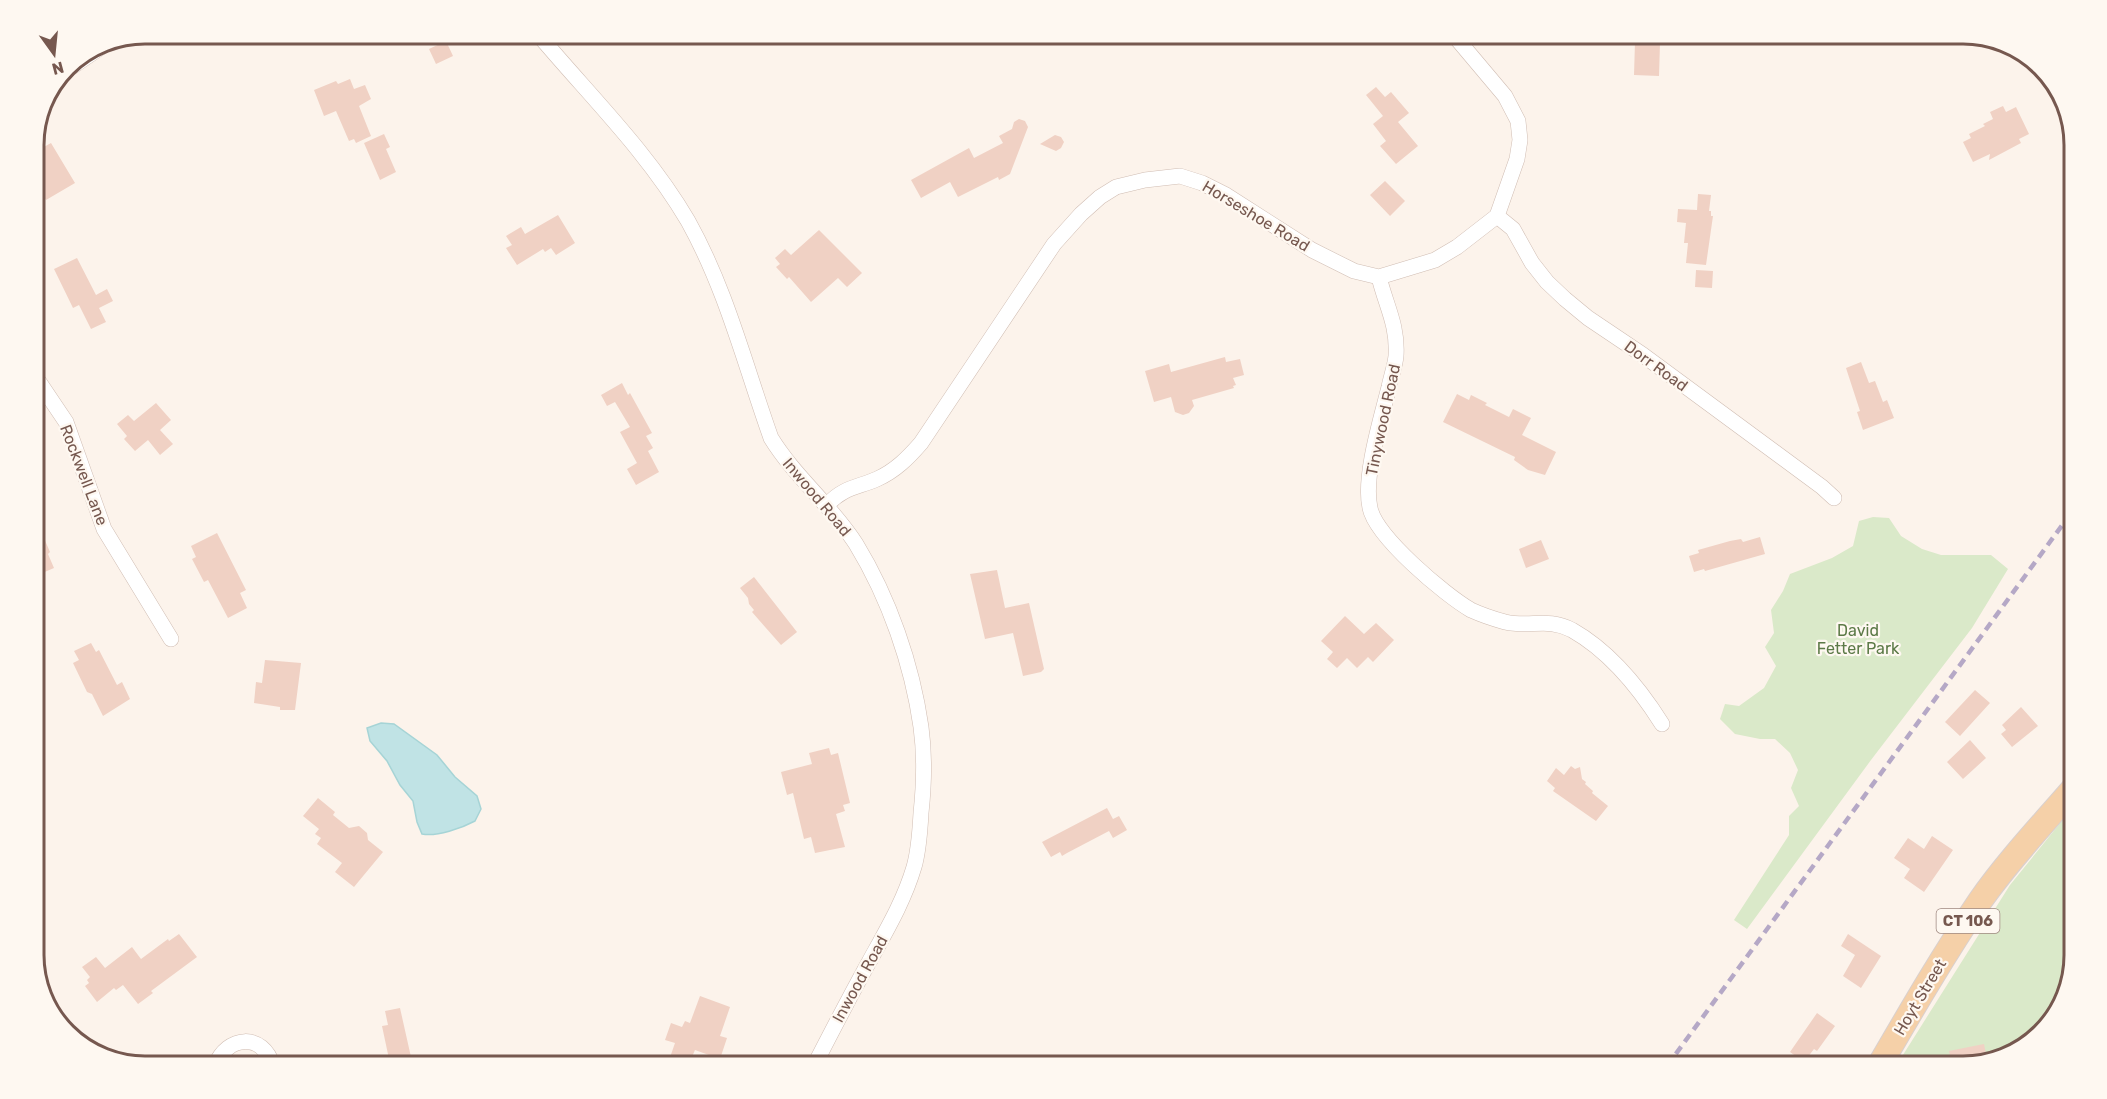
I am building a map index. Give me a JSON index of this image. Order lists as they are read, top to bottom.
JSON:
{
  "streets": {
    "main road": ["CT 106", "Hoyt Street"],
    "street": [
      "Horseshoe Road",
      "Dorr Road",
      "Tinywood Road",
      "Rockwell Lane",
      "Inwood Road"
    ]
  },
  "crossings": [
    ["Horseshoe Road", "Tinywood Road"],
    ["Horseshoe Road", "Inwood Road"]
  ],
  "parks": ["David Fetter Park"],
  "north": "bottom"
}
